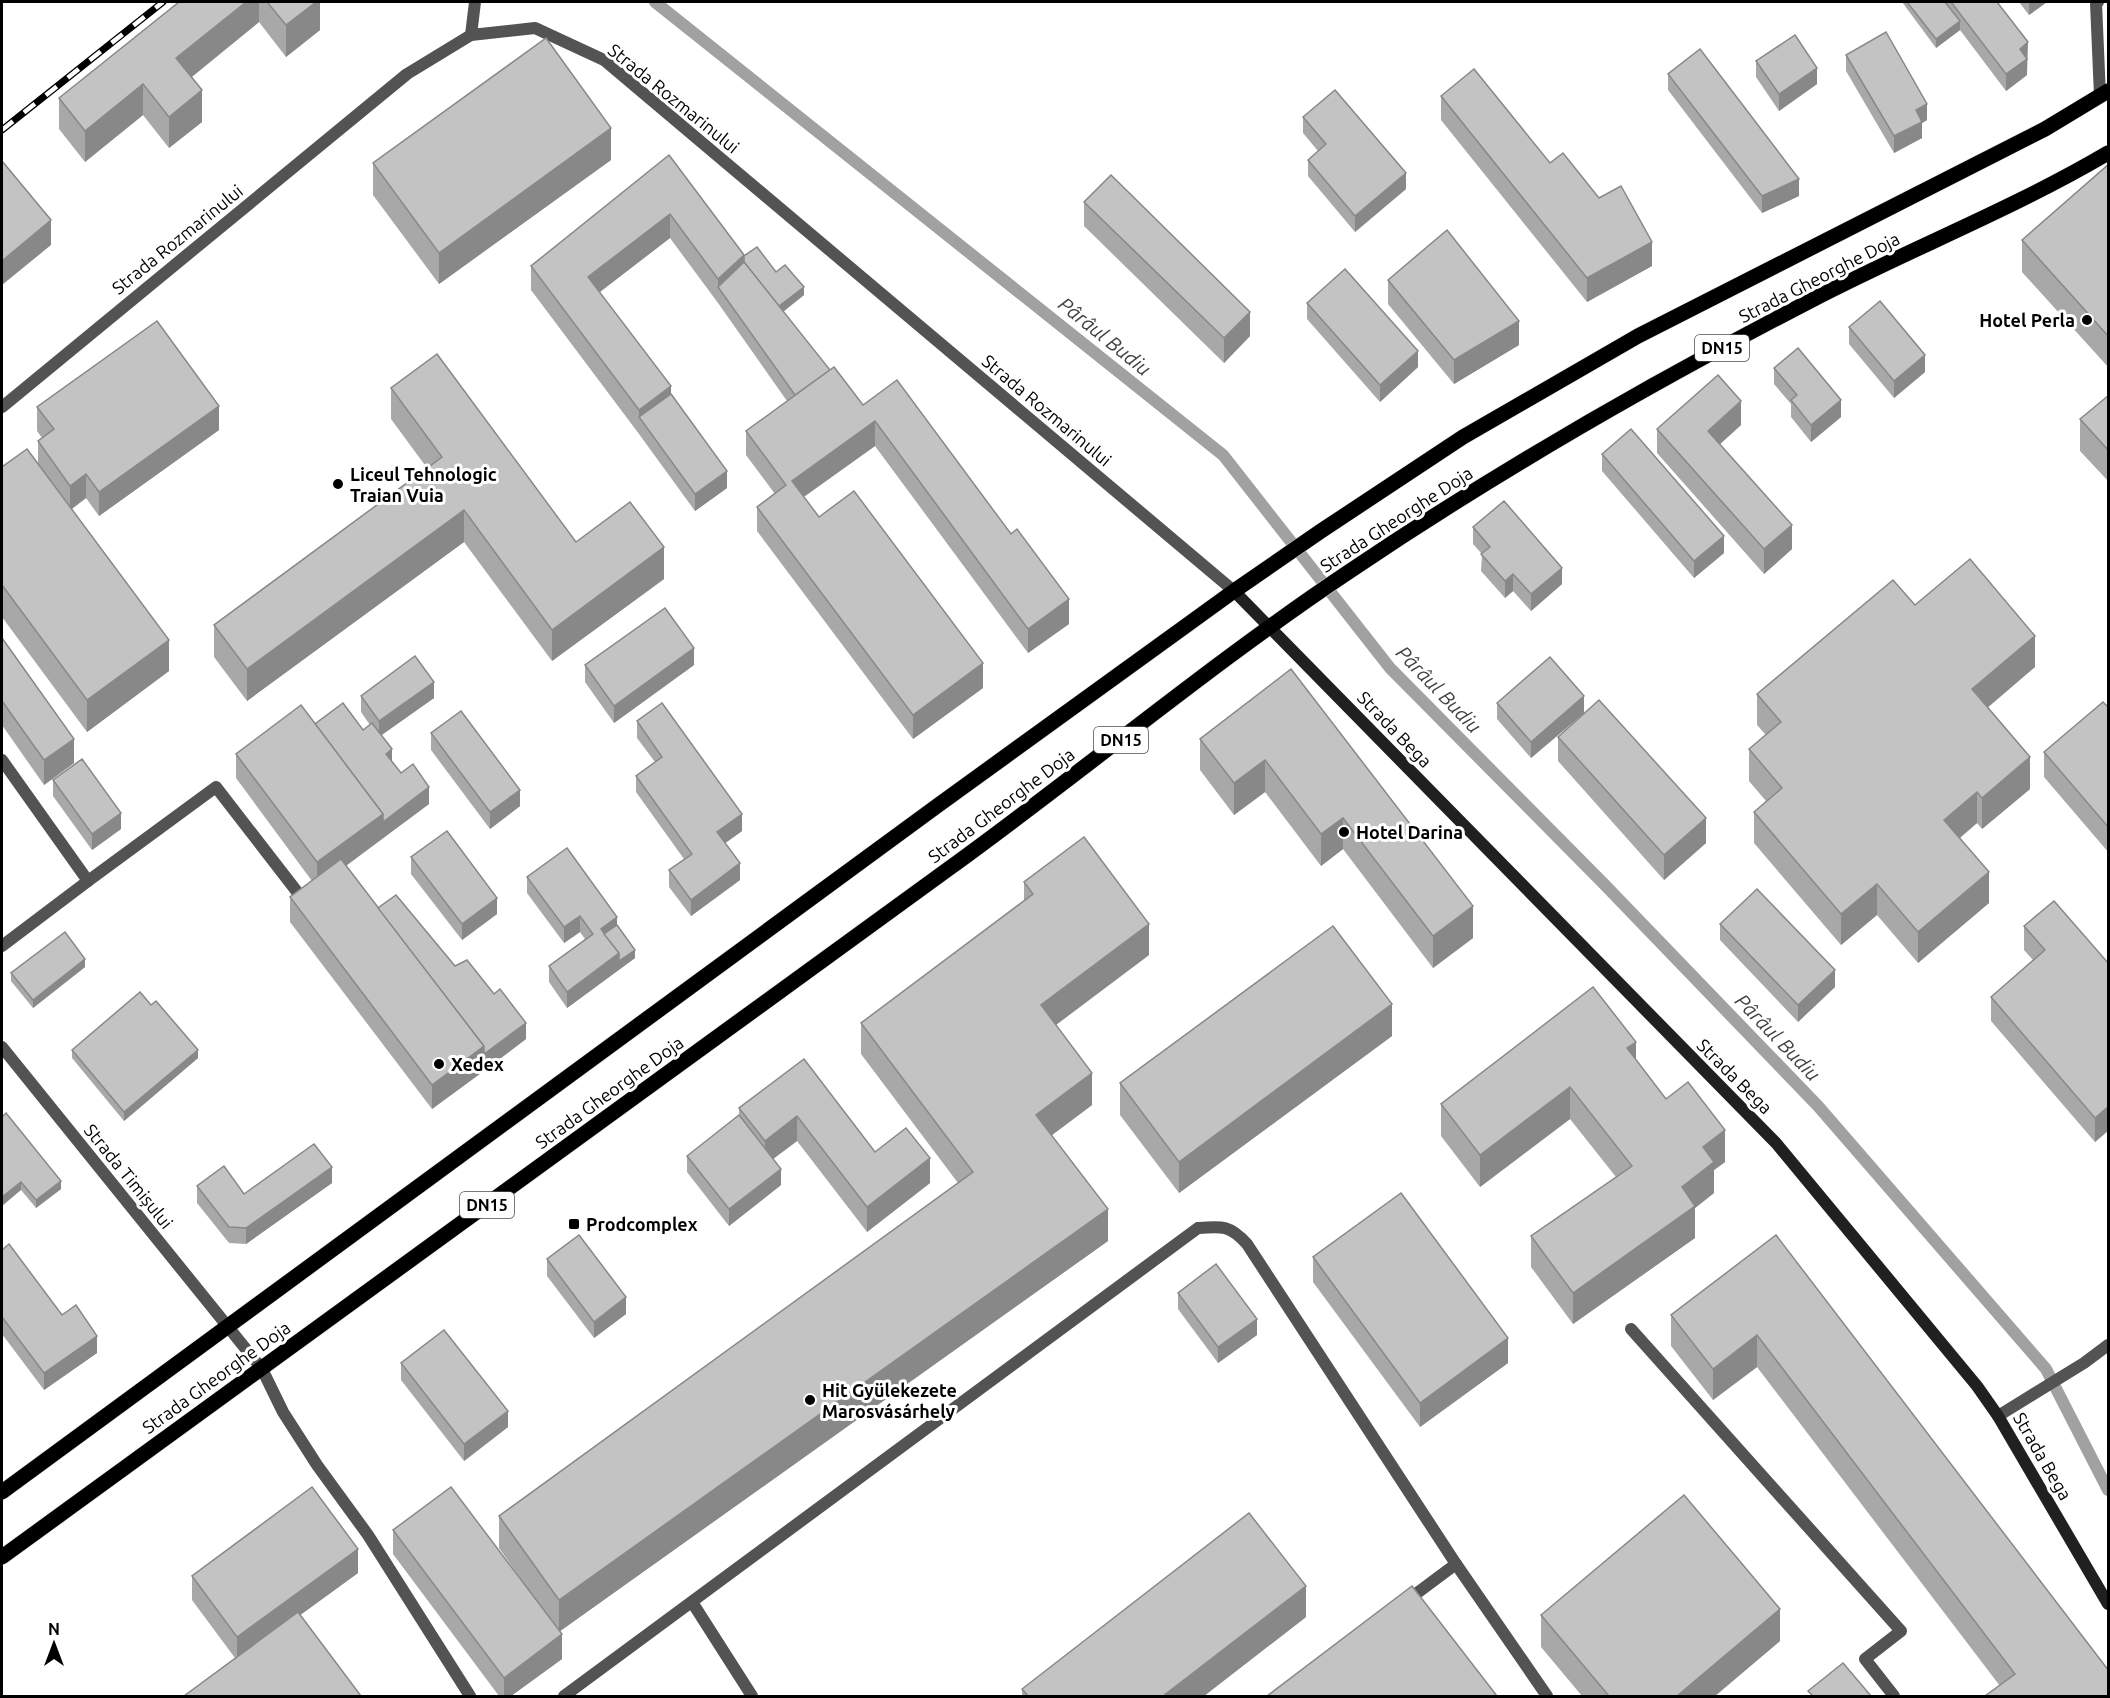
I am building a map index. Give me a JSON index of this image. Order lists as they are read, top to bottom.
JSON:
{
  "streets": {
    "main road": ["Strada Gheorghe Doja", "DN15", "Strada Bega"],
    "street": ["Strada Rozmarinului", "Strada Timișului"]
  },
  "crossings": [
    ["Strada Rozmarinului", "Strada Gheorghe Doja"],
    ["Strada Rozmarinului", "Strada Bega"],
    ["Strada Gheorghe Doja", "Strada Bega"],
    ["Strada Gheorghe Doja", "Strada Timișului"]
  ],
  "water": ["Pârâul Budiu"],
  "places": {
    "other": [
      "Hotel Perla",
      "Liceul Tehnologic Traian Vuia",
      "Hotel Darina",
      "Xedex",
      "Hit Gyülekezete Marosvásárhely"
    ],
    "transit": ["Prodcomplex"]
  },
  "north": "top"
}
